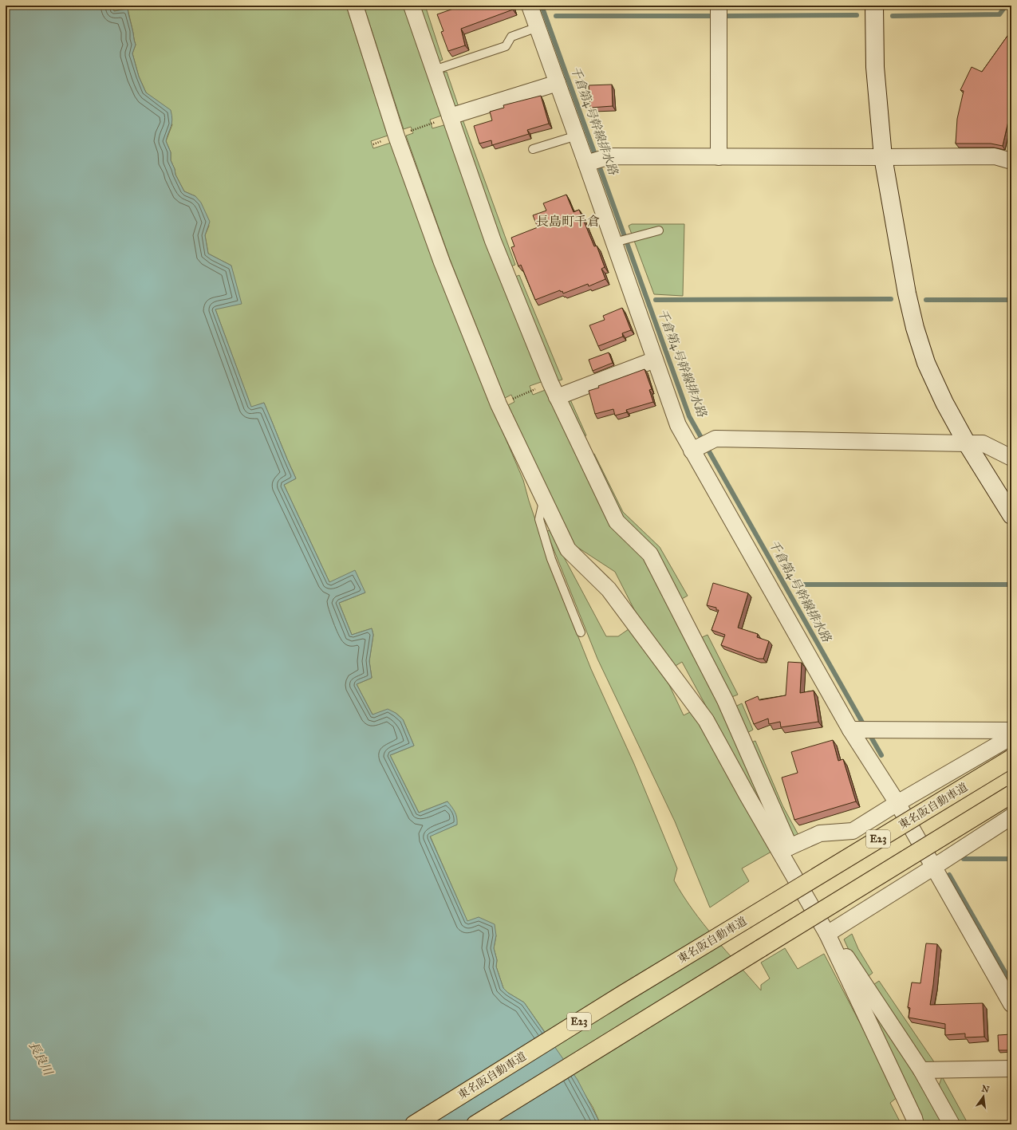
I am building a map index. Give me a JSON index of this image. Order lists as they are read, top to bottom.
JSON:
{
  "streets": {
    "highway": ["東名阪自動車道", "E23"]
  },
  "districts": ["長島町千倉"],
  "water": ["千倉第4号幹線排水路", "長良川"],
  "north": "top"
}
